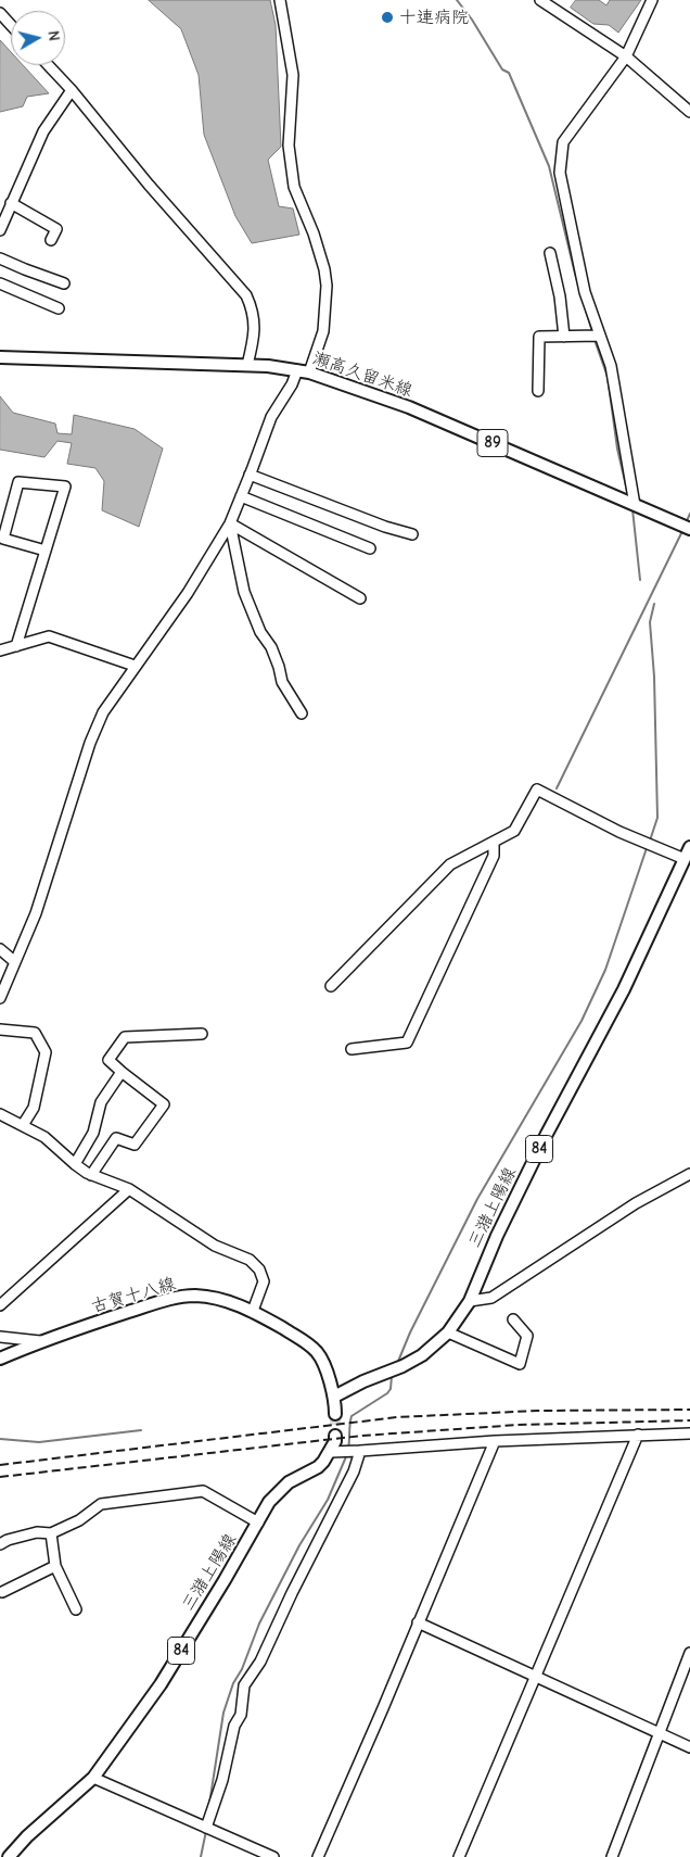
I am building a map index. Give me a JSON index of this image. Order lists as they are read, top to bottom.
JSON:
{
  "streets": {
    "main road": [
      "瀬高久留米線",
      "89",
      "84",
      "三潴上陽線",
      "古賀十八線"
    ]
  },
  "crossings": [
    ["三潴上陽線", "古賀十八線"]
  ],
  "places": ["十連病院"],
  "north": "right"
}
